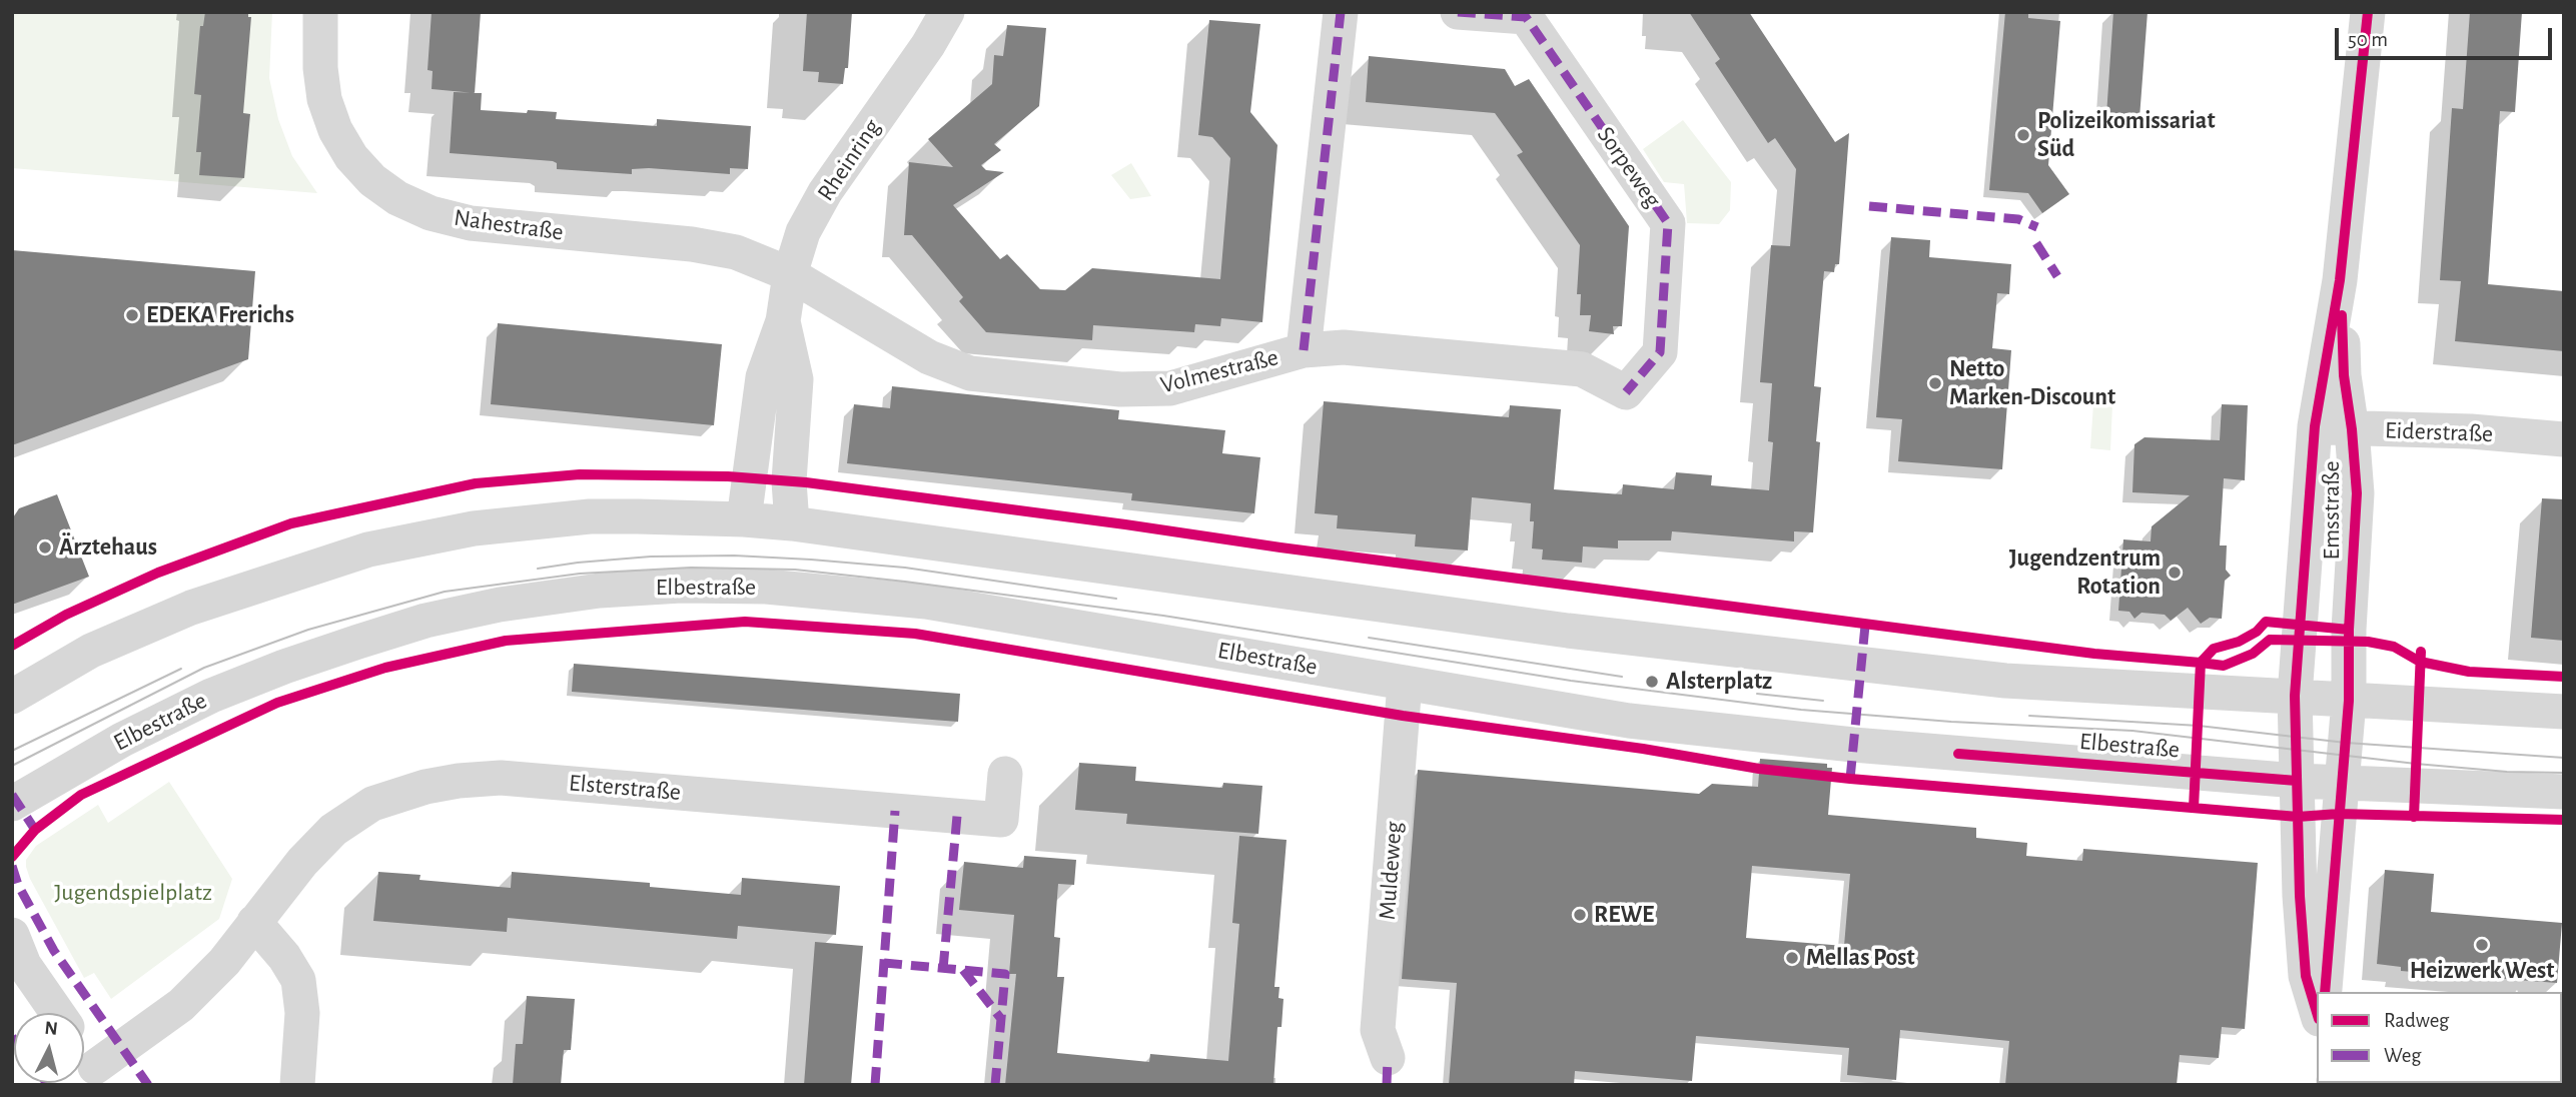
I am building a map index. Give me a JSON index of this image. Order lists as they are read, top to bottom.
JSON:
{
  "streets": {
    "street": [
      "Rheinring",
      "Sorpeweg",
      "Nahestraße",
      "Volmestraße",
      "Eiderstraße",
      "Emsstraße",
      "Elbestraße",
      "Elsterstraße",
      "Muldeweg"
    ]
  },
  "crossings": [
    ["Rheinring", "Nahestraße"],
    ["Rheinring", "Volmestraße"],
    ["Sorpeweg", "Volmestraße"],
    ["Nahestraße", "Volmestraße"],
    ["Eiderstraße", "Emsstraße"],
    ["Emsstraße", "Elbestraße"],
    ["Elbestraße", "Muldeweg"]
  ],
  "parks": ["Jugendspielplatz"],
  "places": [
    "Polizeikomissariat Süd",
    "EDEKA Frerichs",
    "Netto Marken-Discount",
    "Ärztehaus",
    "Jugendzentrum Rotation",
    "Alsterplatz",
    "REWE",
    "Heizwerk West",
    "Mellas Post"
  ],
  "legend": ["Radweg", "Weg"],
  "scale_bar": "50 m",
  "north": "top"
}
